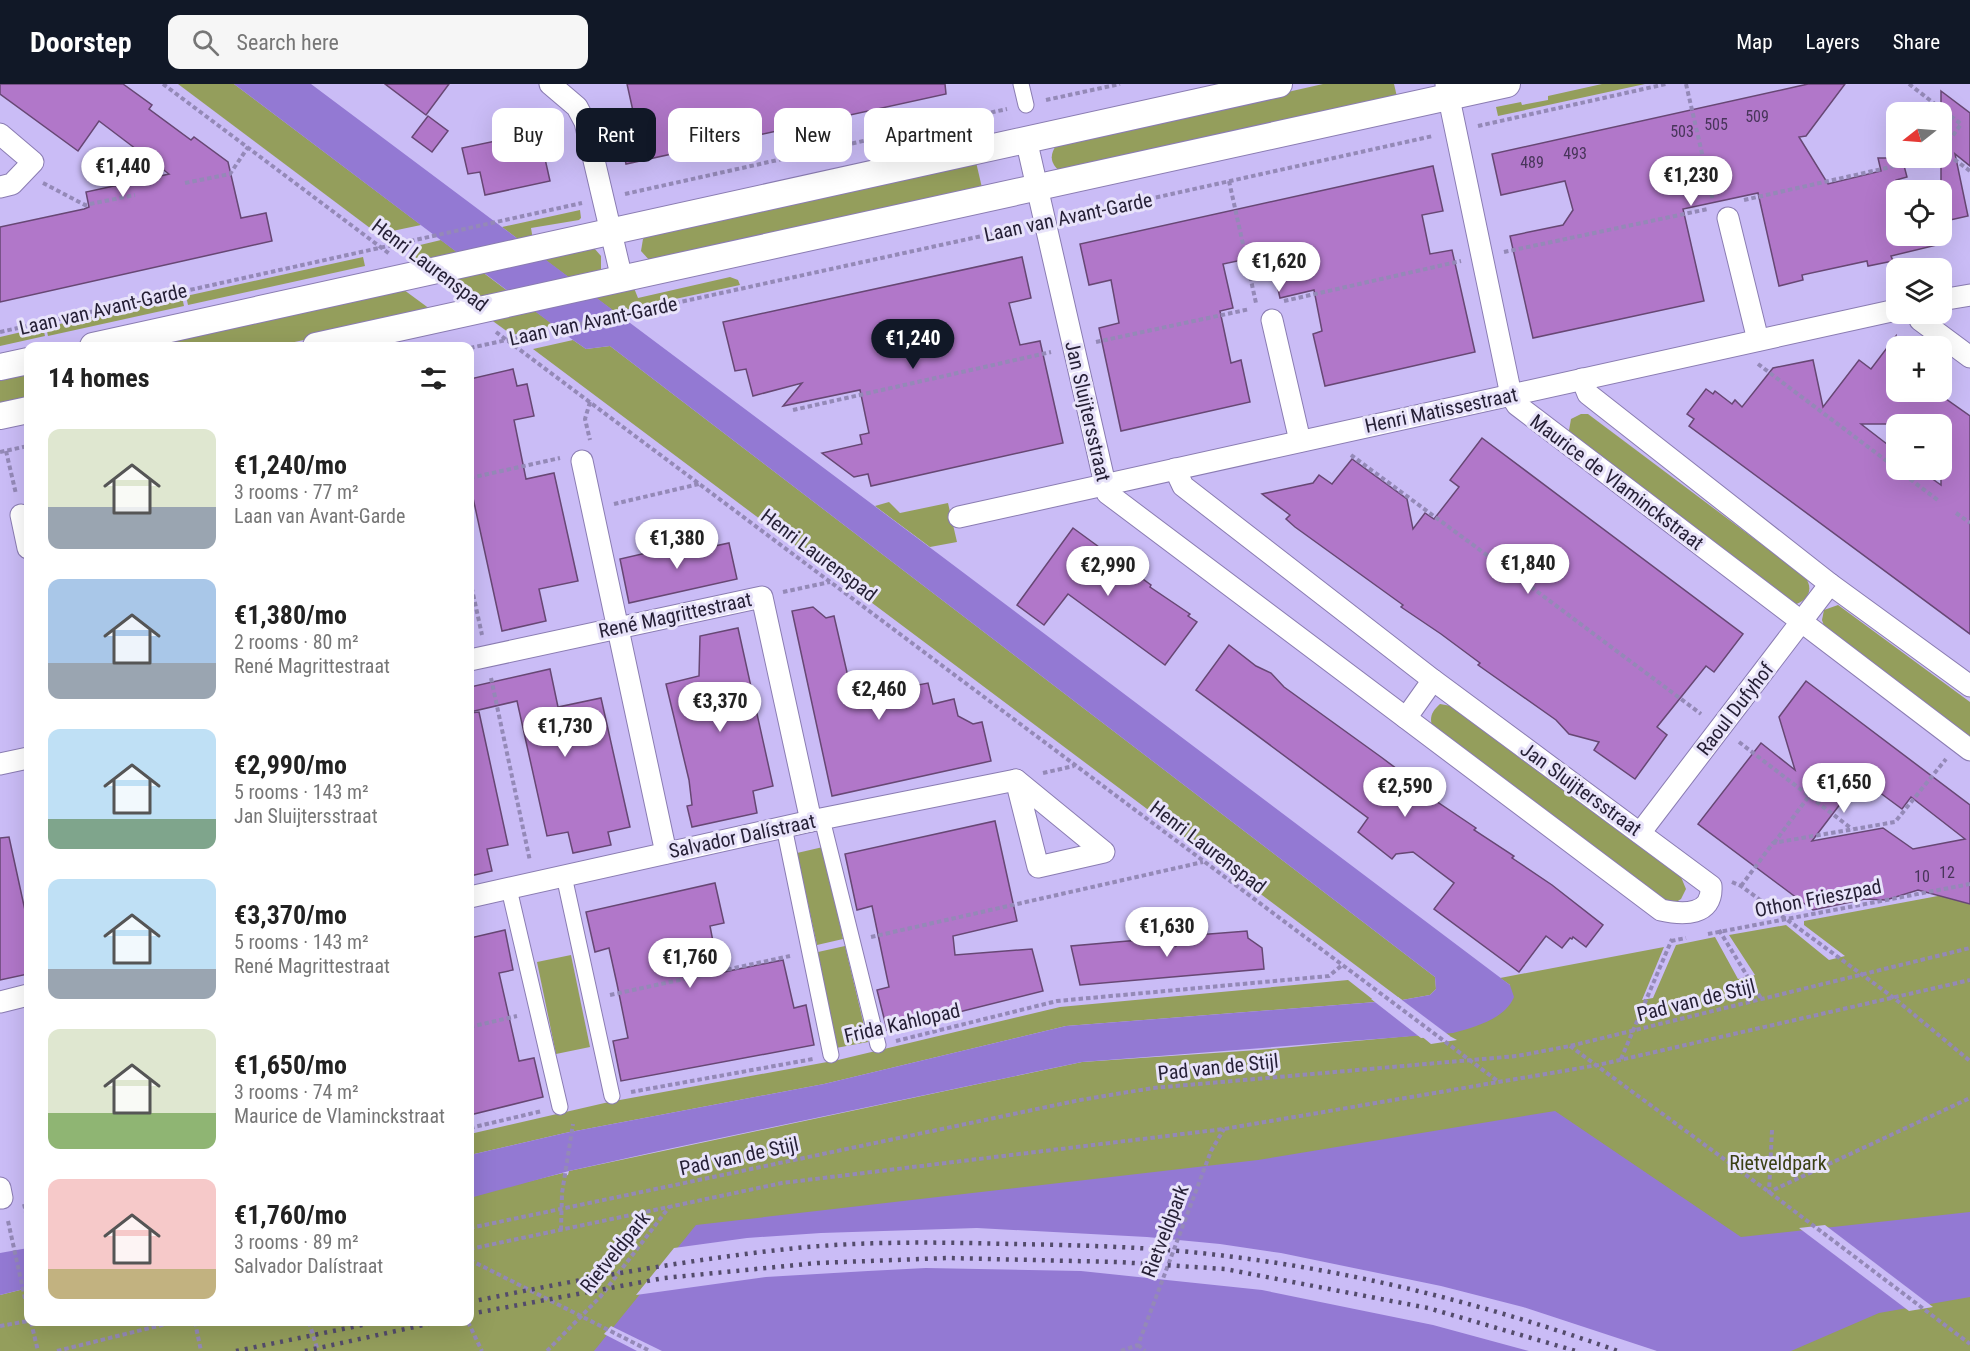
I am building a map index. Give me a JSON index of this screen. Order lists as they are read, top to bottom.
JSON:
{
  "streets": {
    "street": [
      "Laan van Avant-Garde",
      "Henri Matissestraat",
      "Jan Sluijtersstraat",
      "Maurice de Vlaminckstraat",
      "René Magrittestraat",
      "Raoul Dufyhof",
      "Salvador Dalístraat"
    ],
    "path": [
      "Henri Laurenspad",
      "Othon Frieszpad",
      "Pad van de Stijl",
      "Frida Kahlopad",
      "Rietveldpark"
    ]
  },
  "crossings": [
    ["Laan van Avant-Garde", "Henri Laurenspad"],
    ["Laan van Avant-Garde", "Jan Sluijtersstraat"],
    ["Henri Laurenspad", "Pad van de Stijl"],
    ["Henri Laurenspad", "Frida Kahlopad"],
    ["Henri Matissestraat", "Jan Sluijtersstraat"],
    ["Henri Matissestraat", "Maurice de Vlaminckstraat"],
    ["Jan Sluijtersstraat", "Raoul Dufyhof"],
    ["Maurice de Vlaminckstraat", "Raoul Dufyhof"],
    ["René Magrittestraat", "Salvador Dalístraat"],
    ["Pad van de Stijl", "Rietveldpark"]
  ],
  "parks": ["Rietveldpark"],
  "house_numbers": [
    "509",
    "505",
    "503",
    "493",
    "489",
    "12",
    "10"
  ],
  "north": "left",
  "page": {
    "header": "Doorstep",
    "search": "Search here",
    "nav": ["Map", "Layers", "Share"],
    "map_buttons": ["+", "−"],
    "chip": [
      "Buy",
      "Rent",
      "Filters",
      "New",
      "Apartment"
    ],
    "price": [
      "€1,440",
      "€1,230",
      "€1,620",
      "€1,240",
      "€1,380",
      "€1,840",
      "€2,990",
      "€2,460",
      "€3,370",
      "€1,730",
      "€1,650",
      "€2,590",
      "€1,630",
      "€1,760"
    ],
    "heading": "14 homes",
    "list": [
      {
        "name": "€1,240/mo",
        "note": "3 rooms · 77 m² · Laan van Avant-Garde"
      },
      {
        "name": "€1,380/mo",
        "note": "2 rooms · 80 m² · René Magrittestraat"
      },
      {
        "name": "€2,990/mo",
        "note": "5 rooms · 143 m² · Jan Sluijtersstraat"
      },
      {
        "name": "€3,370/mo",
        "note": "5 rooms · 143 m² · René Magrittestraat"
      },
      {
        "name": "€1,650/mo",
        "note": "3 rooms · 74 m² · Maurice de Vlaminckstraat"
      },
      {
        "name": "€1,760/mo",
        "note": "3 rooms · 89 m² · Salvador Dalístraat"
      }
    ]
  }
}
